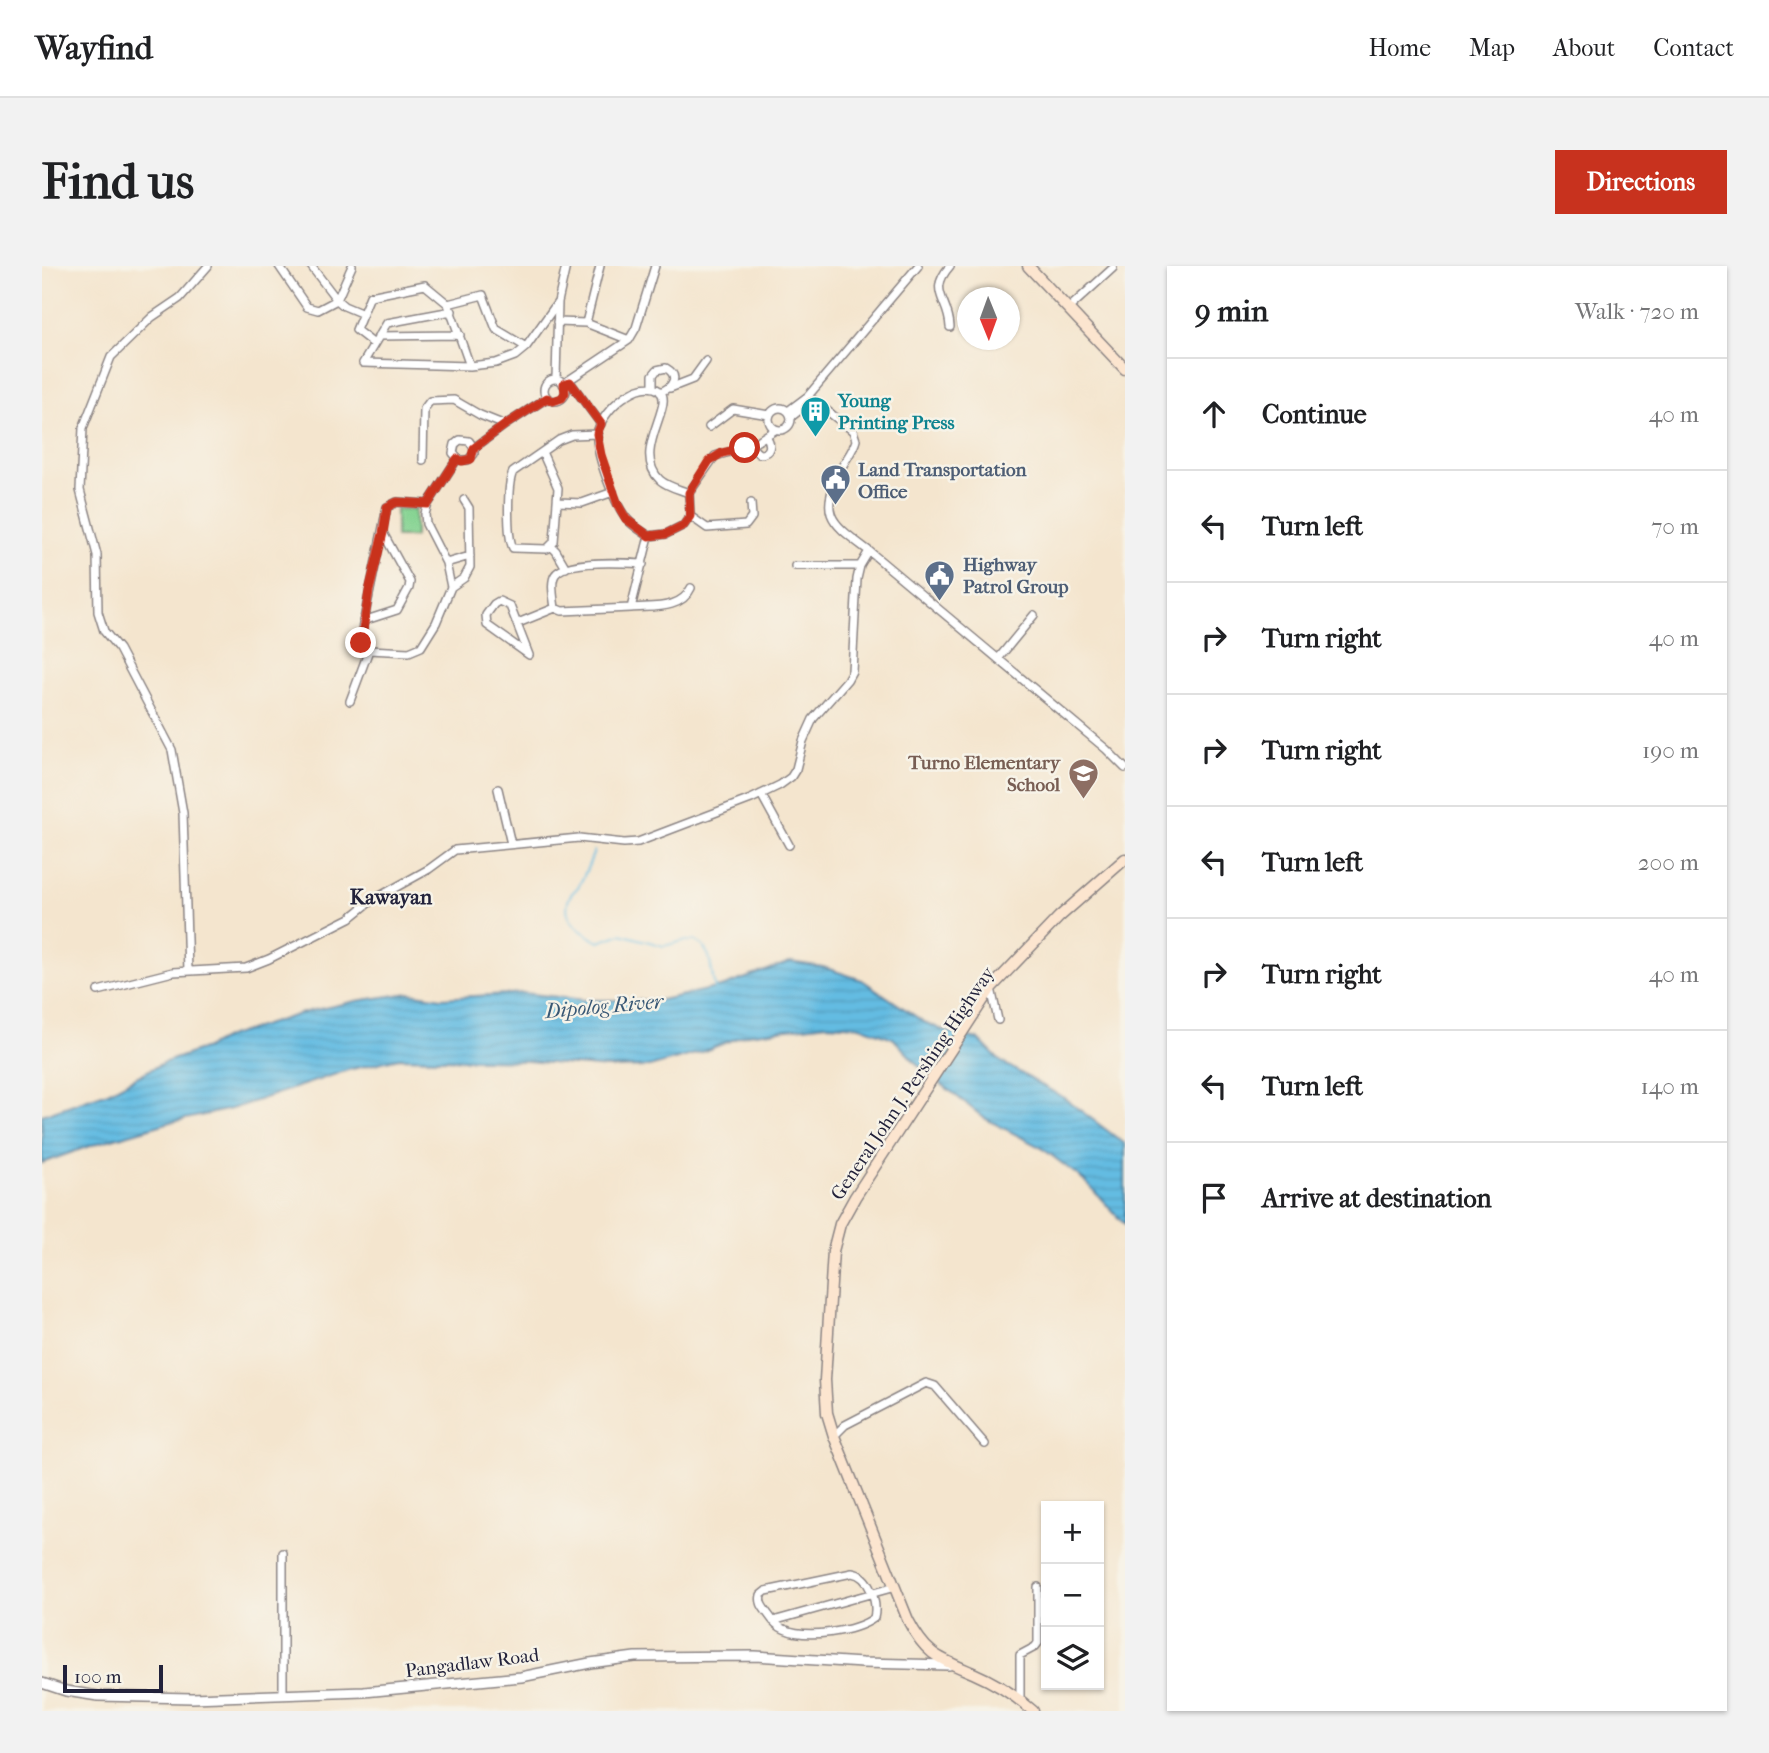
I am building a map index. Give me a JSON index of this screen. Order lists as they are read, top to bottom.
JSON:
{
  "streets": {
    "main road": ["General John J. Pershing Highway"],
    "street": ["Pangadlaw Road"]
  },
  "crossings": [
    ["General John J. Pershing Highway", "Pangadlaw Road"]
  ],
  "districts": ["Kawayan"],
  "water": ["Dipolog River"],
  "places": {
    "building": ["Young Printing Press"],
    "public building": ["Land Transportation Office", "Highway Patrol Group"],
    "school or university": ["Turno Elementary School"]
  },
  "scale_bar": "100 m",
  "north": "bottom",
  "page": {
    "header": "Wayfind",
    "nav": [
      "Home",
      "Map",
      "About",
      "Contact"
    ],
    "buttons": "Directions",
    "title": "Find us",
    "heading": ["9 min", "Walk · 720 m"],
    "list": [
      ["Continue", "40 m"],
      ["Turn left", "70 m"],
      ["Turn right", "40 m"],
      ["Turn right", "190 m"],
      ["Turn left", "200 m"],
      ["Turn right", "40 m"],
      ["Turn left", "140 m"],
      "Arrive at destination"
    ],
    "map_buttons": ["+", "−"],
    "scale": "100 m"
  }
}
